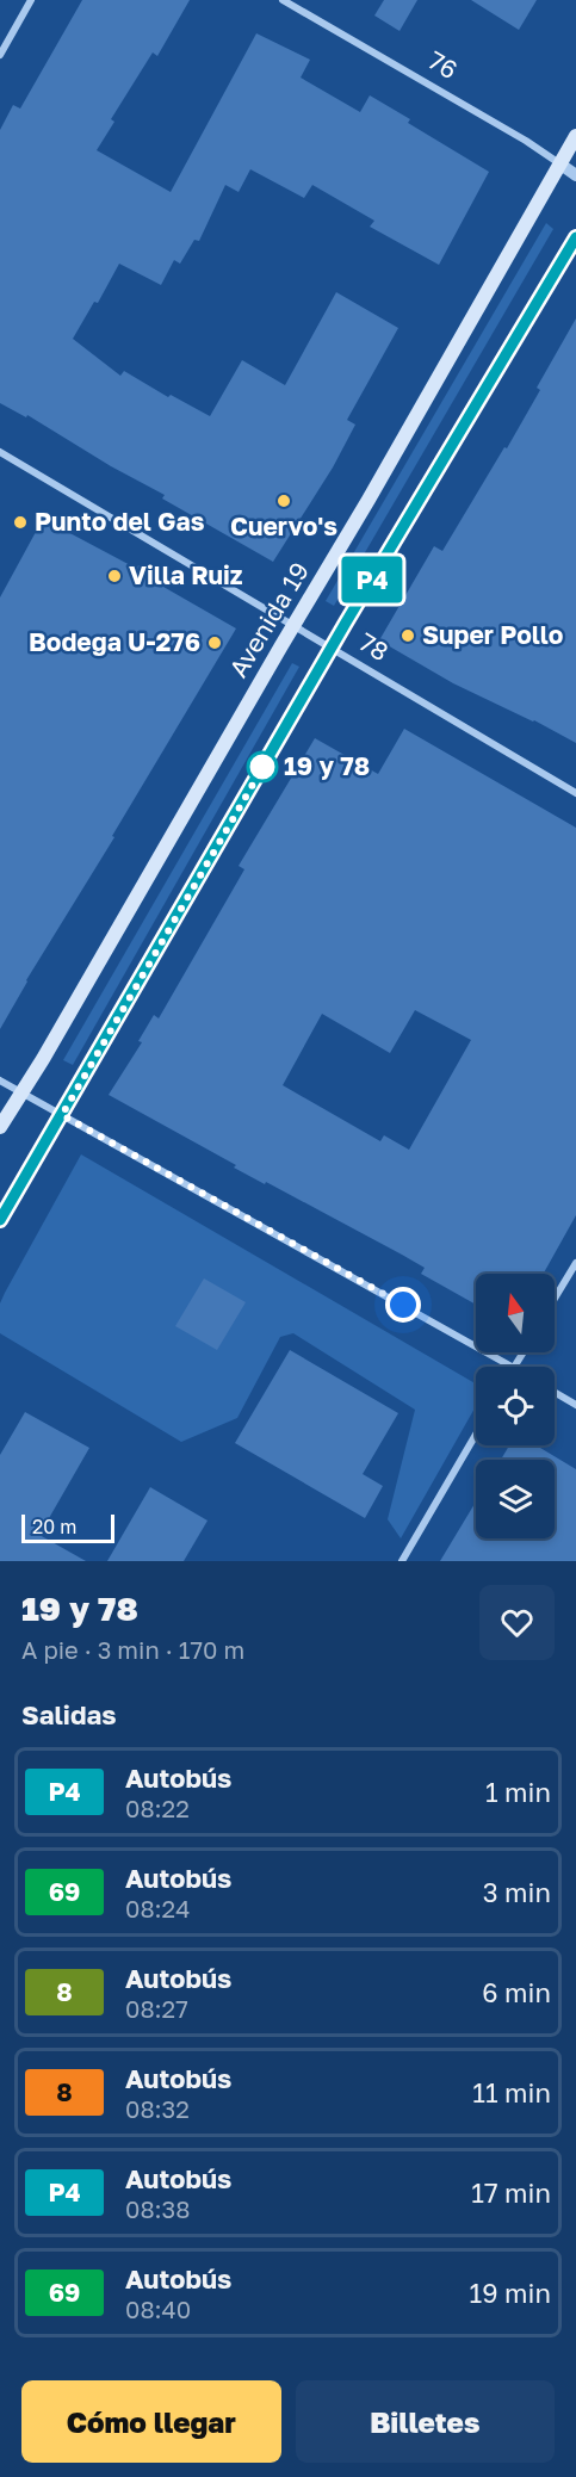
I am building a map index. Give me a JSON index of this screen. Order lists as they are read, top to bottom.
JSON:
{
  "streets": {
    "main road": ["Avenida 19"],
    "street": ["76", "78"]
  },
  "crossings": [
    ["76", "Avenida 19"],
    ["Avenida 19", "78"]
  ],
  "places": [
    "Cuervo's",
    "Punto del Gas",
    "Villa Ruiz",
    "Super Pollo",
    "Bodega U-276",
    "19 y 78"
  ],
  "lines": ["bus line P4"],
  "scale_bar": "20 m",
  "north": "top",
  "page": {
    "on_map": "P4",
    "scale": "20 m",
    "heading": [
      ["19 y 78", "A pie · 3 min · 170 m"],
      "Salidas"
    ],
    "list": [
      {
        "mark": "P4",
        "name": "Autobús",
        "note": "08:22",
        "value": "1 min"
      },
      {
        "mark": "69",
        "name": "Autobús",
        "note": "08:24",
        "value": "3 min"
      },
      {
        "mark": "8",
        "name": "Autobús",
        "note": "08:27",
        "value": "6 min"
      },
      {
        "mark": "8",
        "name": "Autobús",
        "note": "08:32",
        "value": "11 min"
      },
      {
        "mark": "P4",
        "name": "Autobús",
        "note": "08:38",
        "value": "17 min"
      },
      {
        "mark": "69",
        "name": "Autobús",
        "note": "08:40",
        "value": "19 min"
      }
    ],
    "buttons": ["Cómo llegar", "Billetes"]
  }
}
